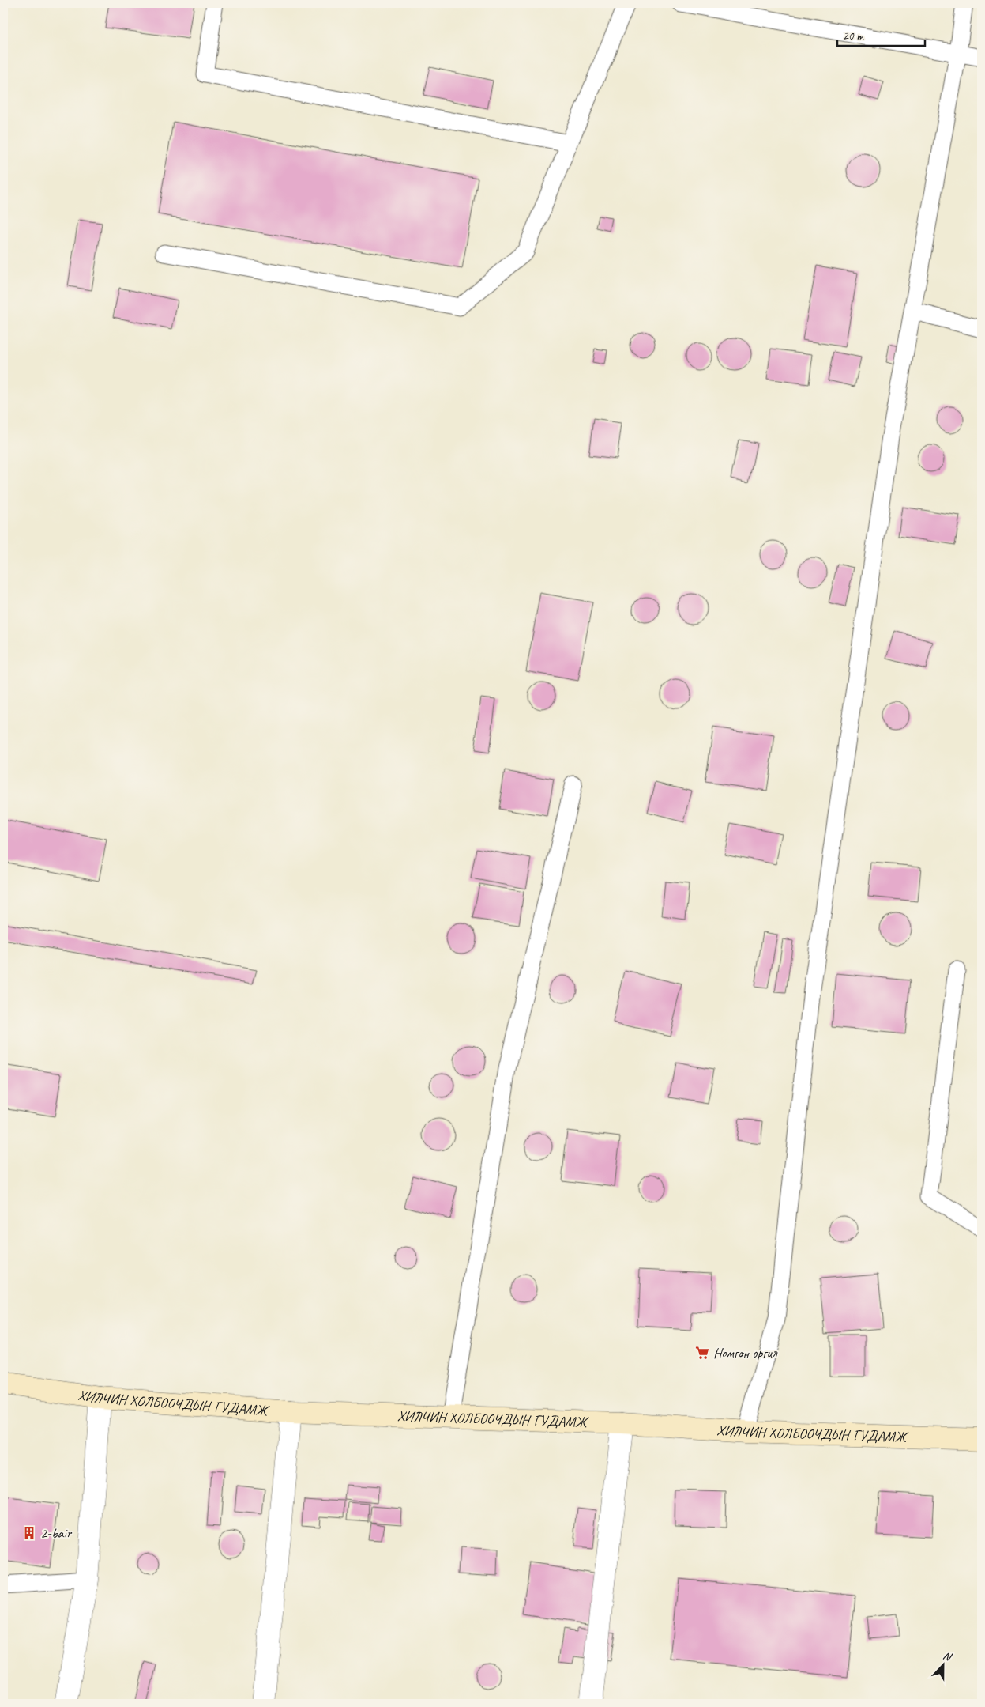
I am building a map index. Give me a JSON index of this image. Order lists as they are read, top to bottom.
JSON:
{
  "streets": {
    "main road": ["ХИЛЧИН ХОЛБООЧДЫН ГУДАМЖ"]
  },
  "places": {
    "supermarket": ["Номгон оргил"],
    "building": ["2-bair"]
  },
  "scale_bar": "20 m",
  "north": "top"
}
